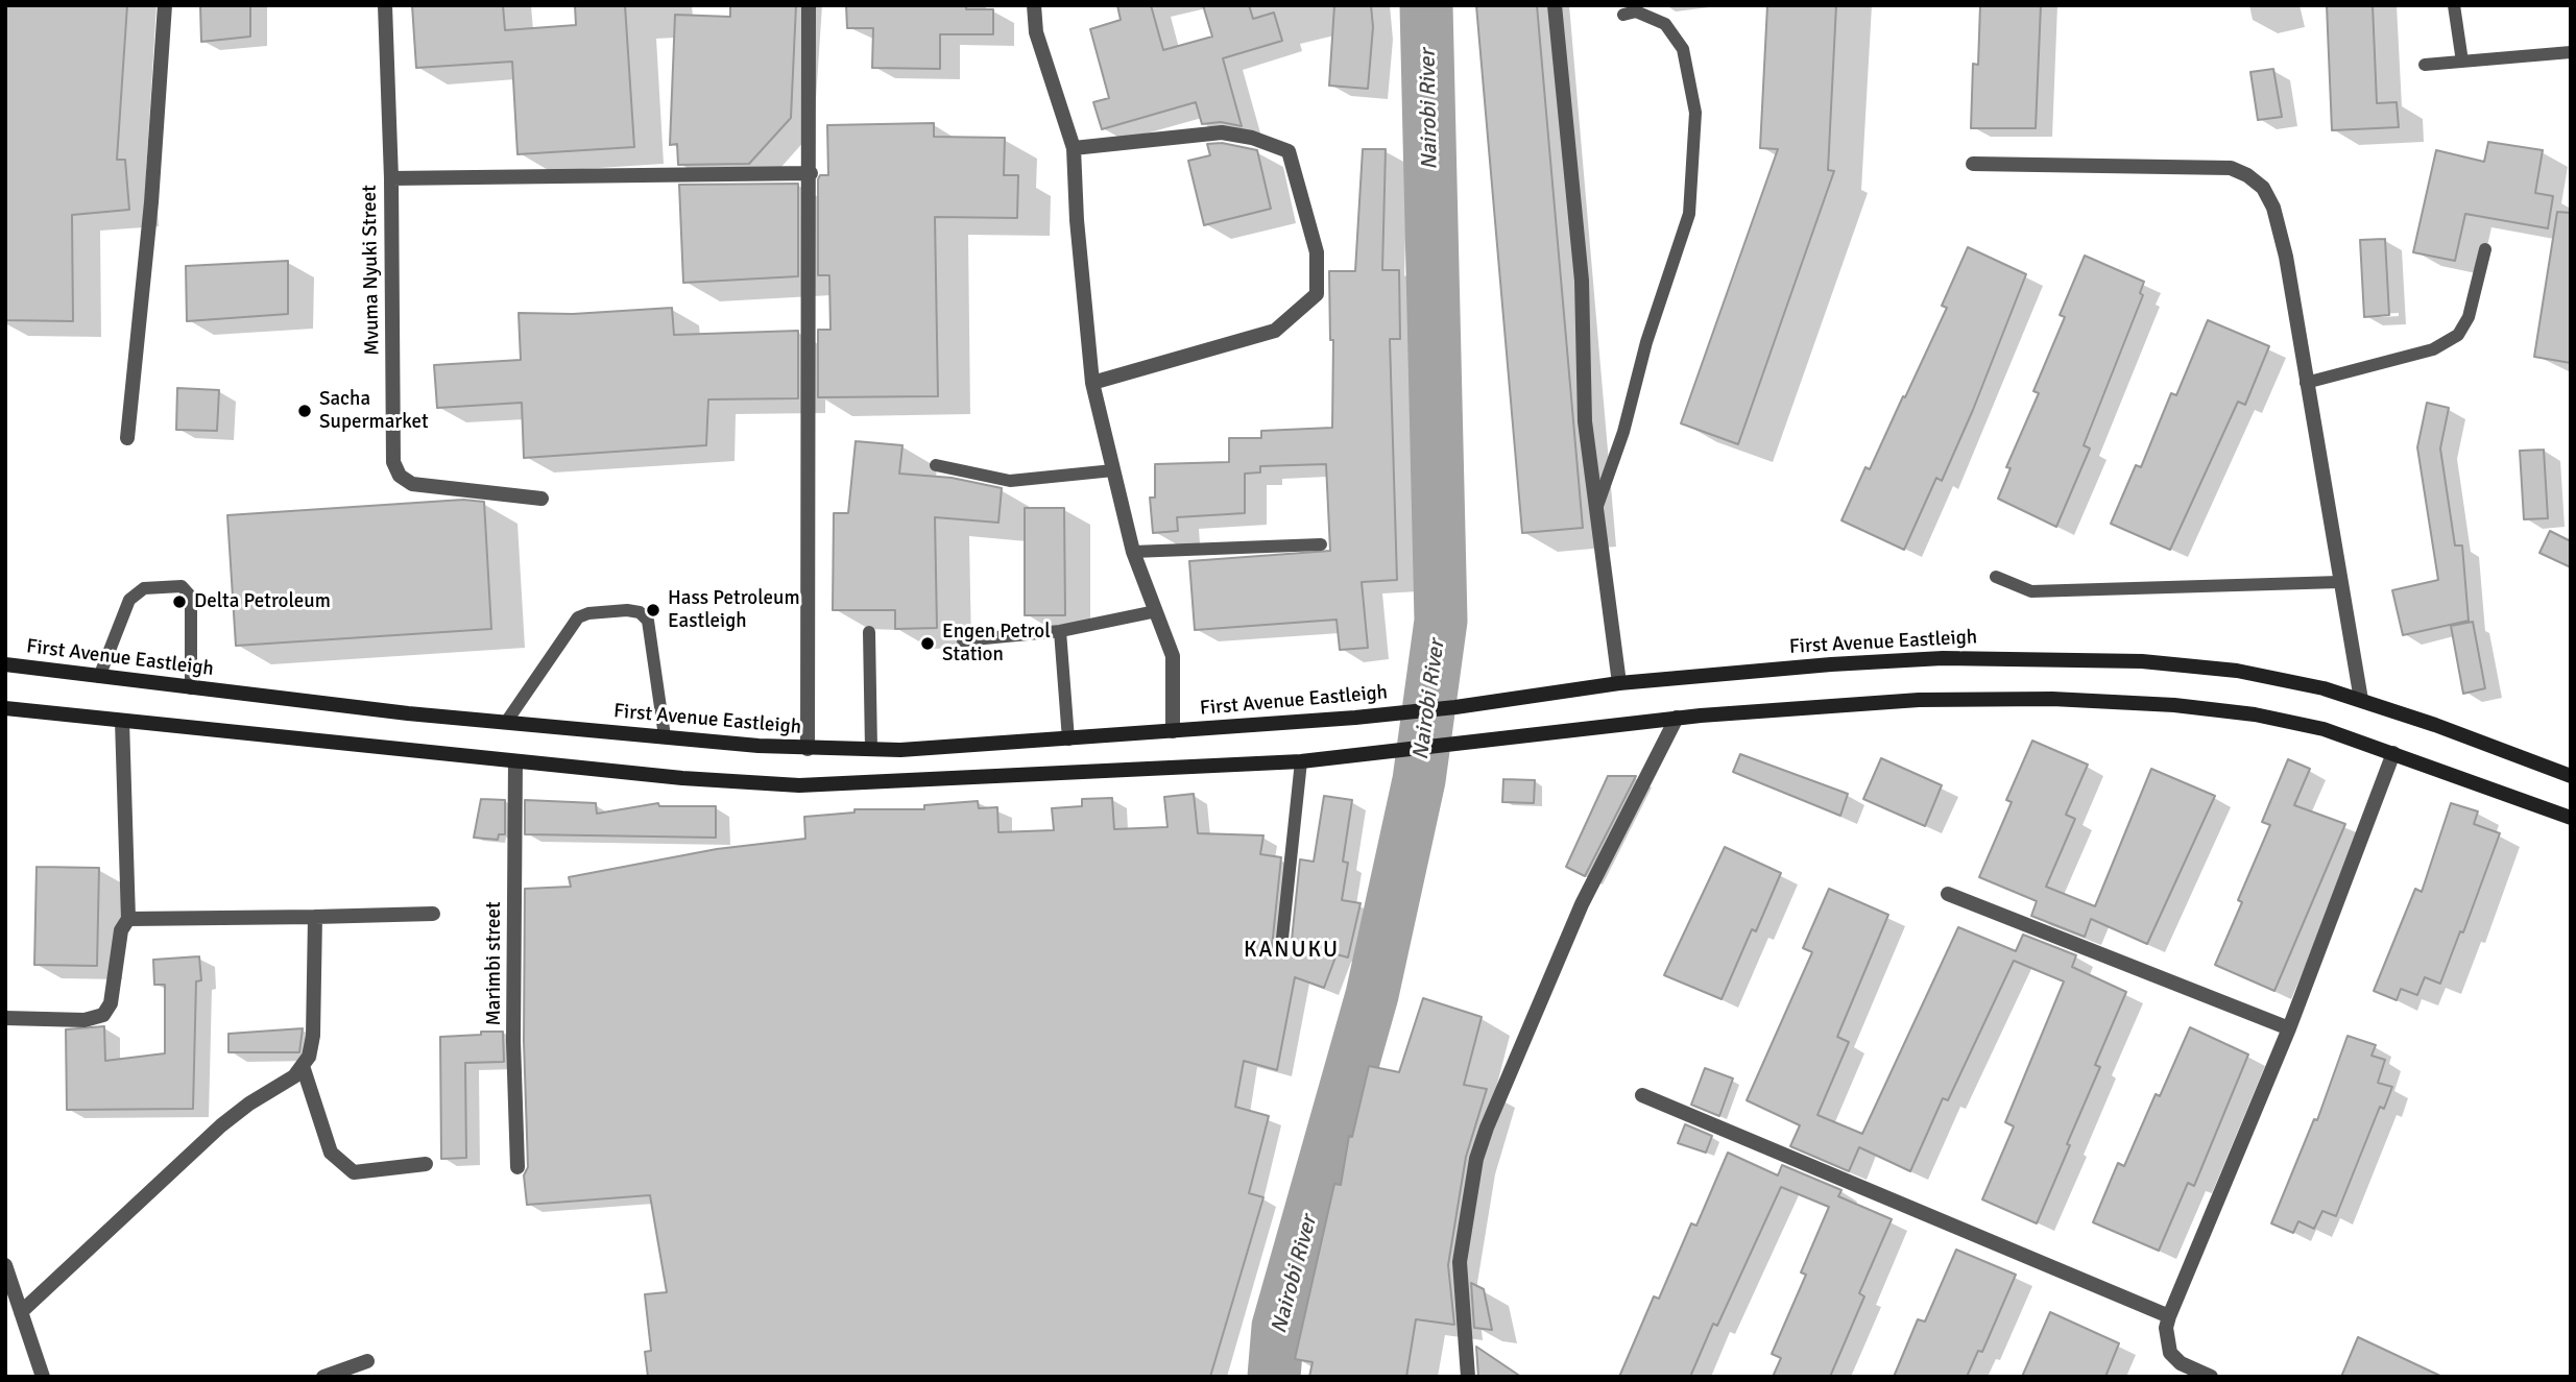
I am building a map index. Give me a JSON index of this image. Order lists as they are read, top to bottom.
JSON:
{
  "streets": {
    "main road": ["First Avenue Eastleigh"],
    "street": ["Mvuma Nyuki Street", "Marimbi street"]
  },
  "districts": ["KANUKU"],
  "water": ["Nairobi River"],
  "places": [
    "Sacha Supermarket",
    "Delta Petroleum",
    "Hass Petroleum Eastleigh",
    "Engen Petrol Station"
  ]
}
